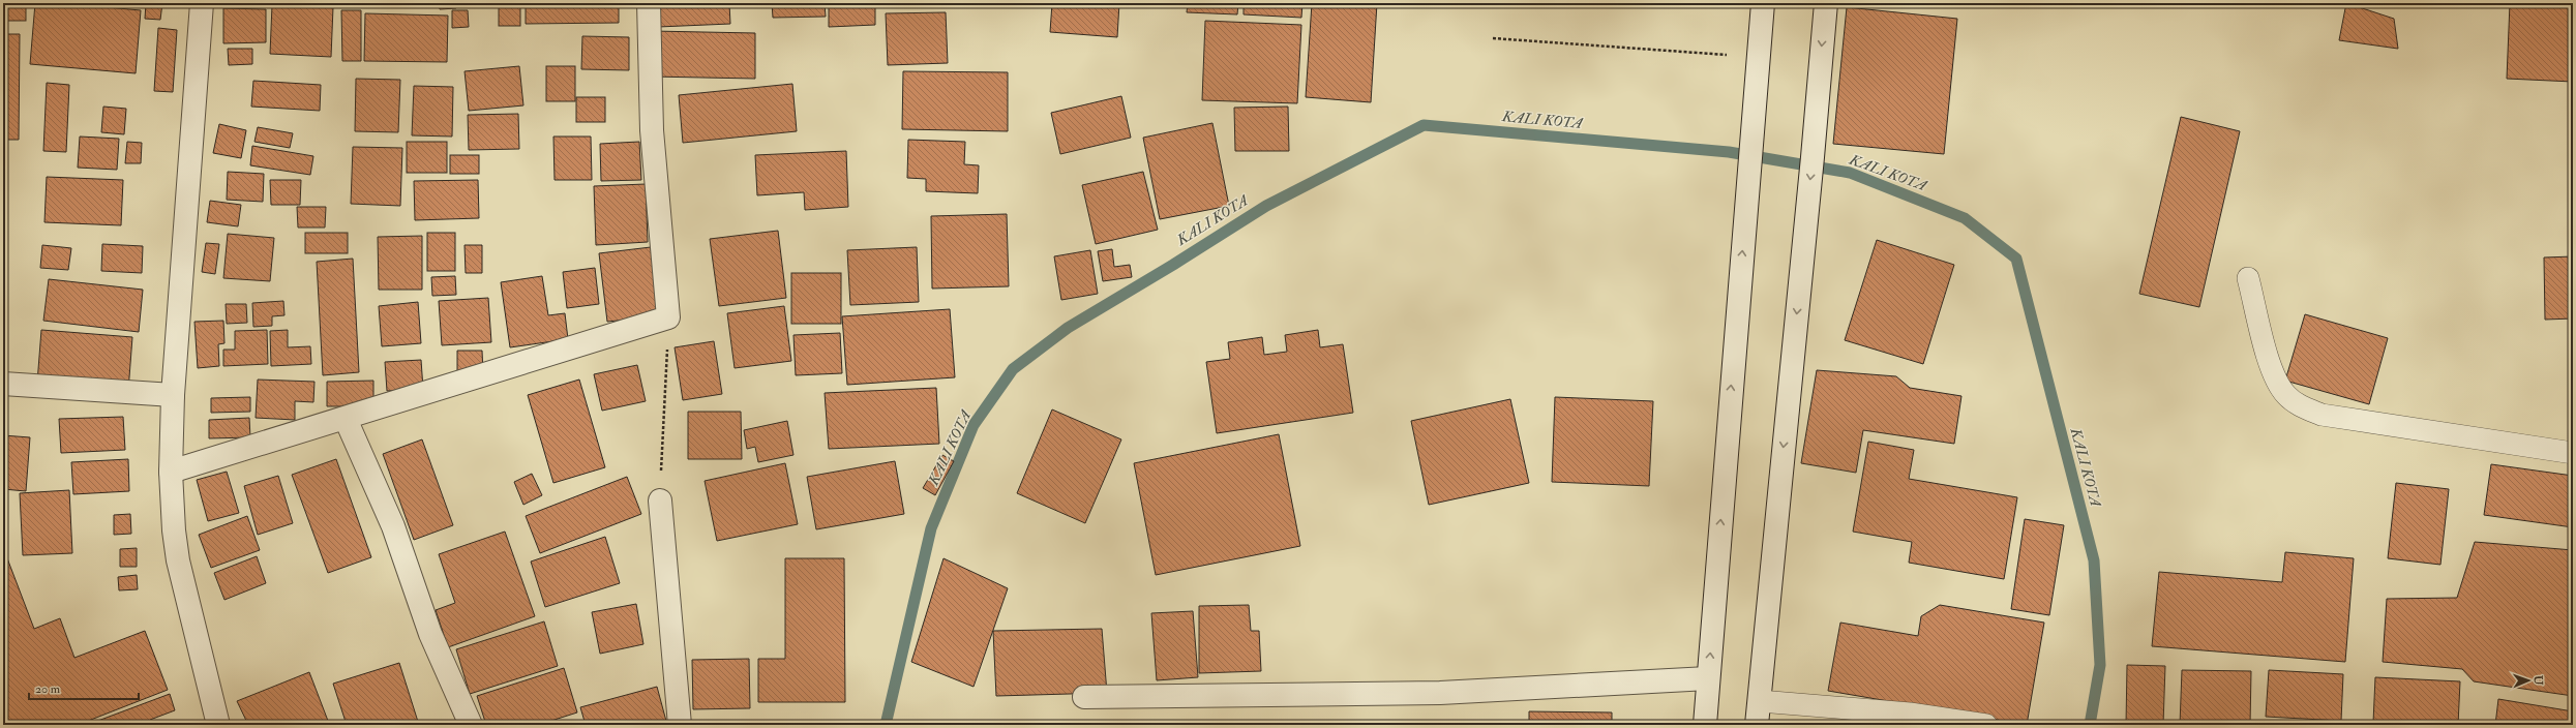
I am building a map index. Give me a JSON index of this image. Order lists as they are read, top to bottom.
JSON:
{
  "water": ["KALI KOTA"],
  "scale_bar": "20 m",
  "north": "right"
}
